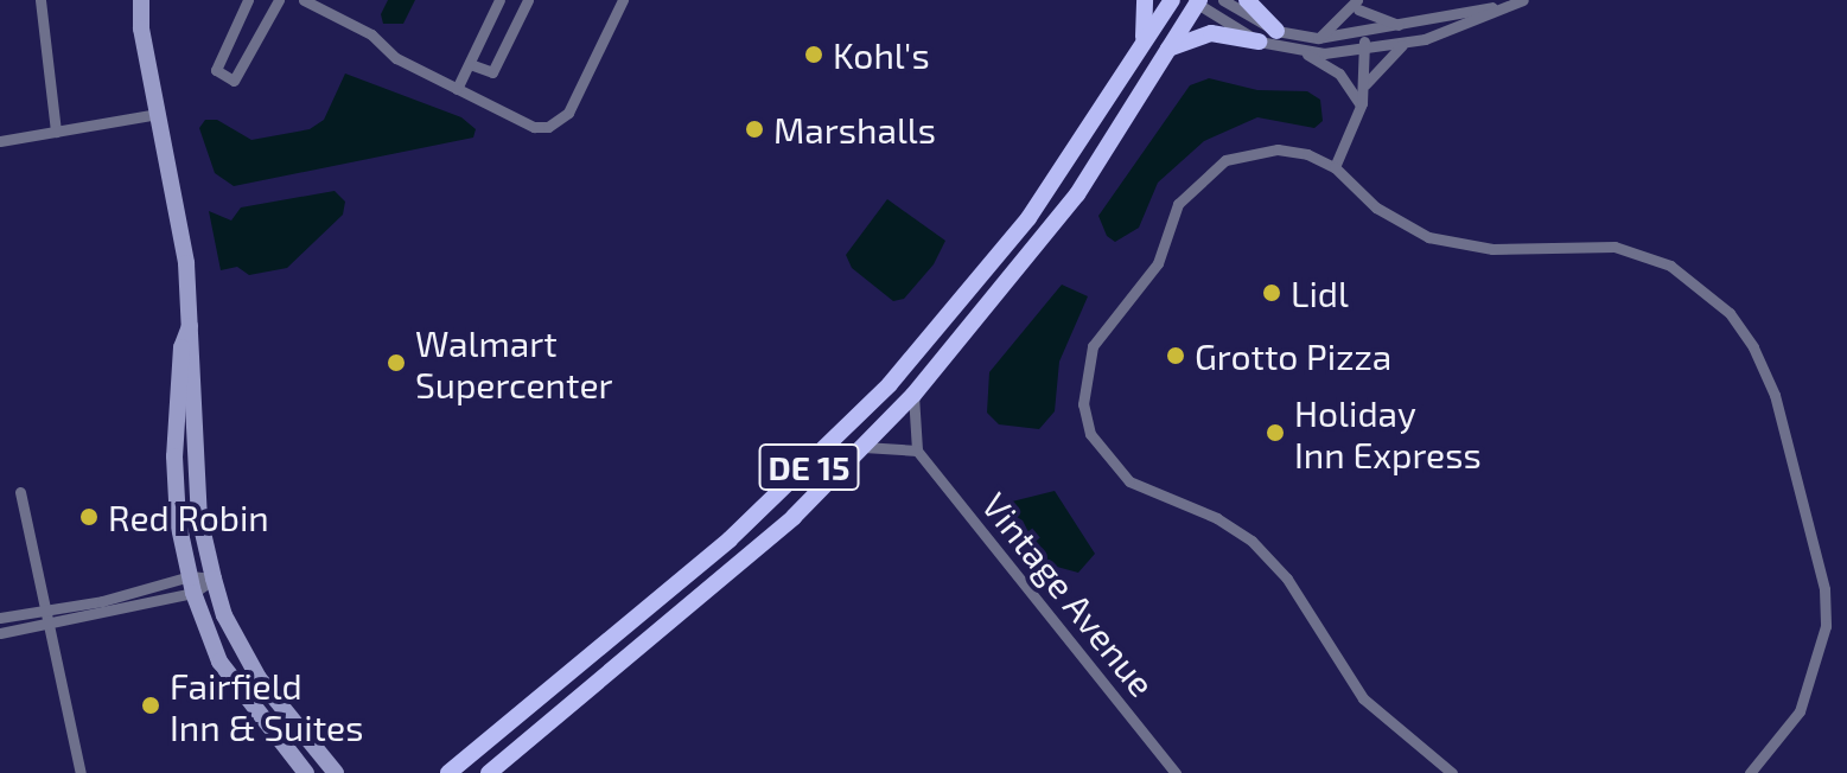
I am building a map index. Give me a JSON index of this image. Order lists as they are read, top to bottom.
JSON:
{
  "streets": {
    "main road": ["DE 15"],
    "street": ["Vintage Avenue"]
  },
  "places": [
    "Kohl's",
    "Marshalls",
    "Lidl",
    "Grotto Pizza",
    "Walmart Supercenter",
    "Holiday Inn Express",
    "Red Robin",
    "Fairfield Inn & Suites"
  ]
}
